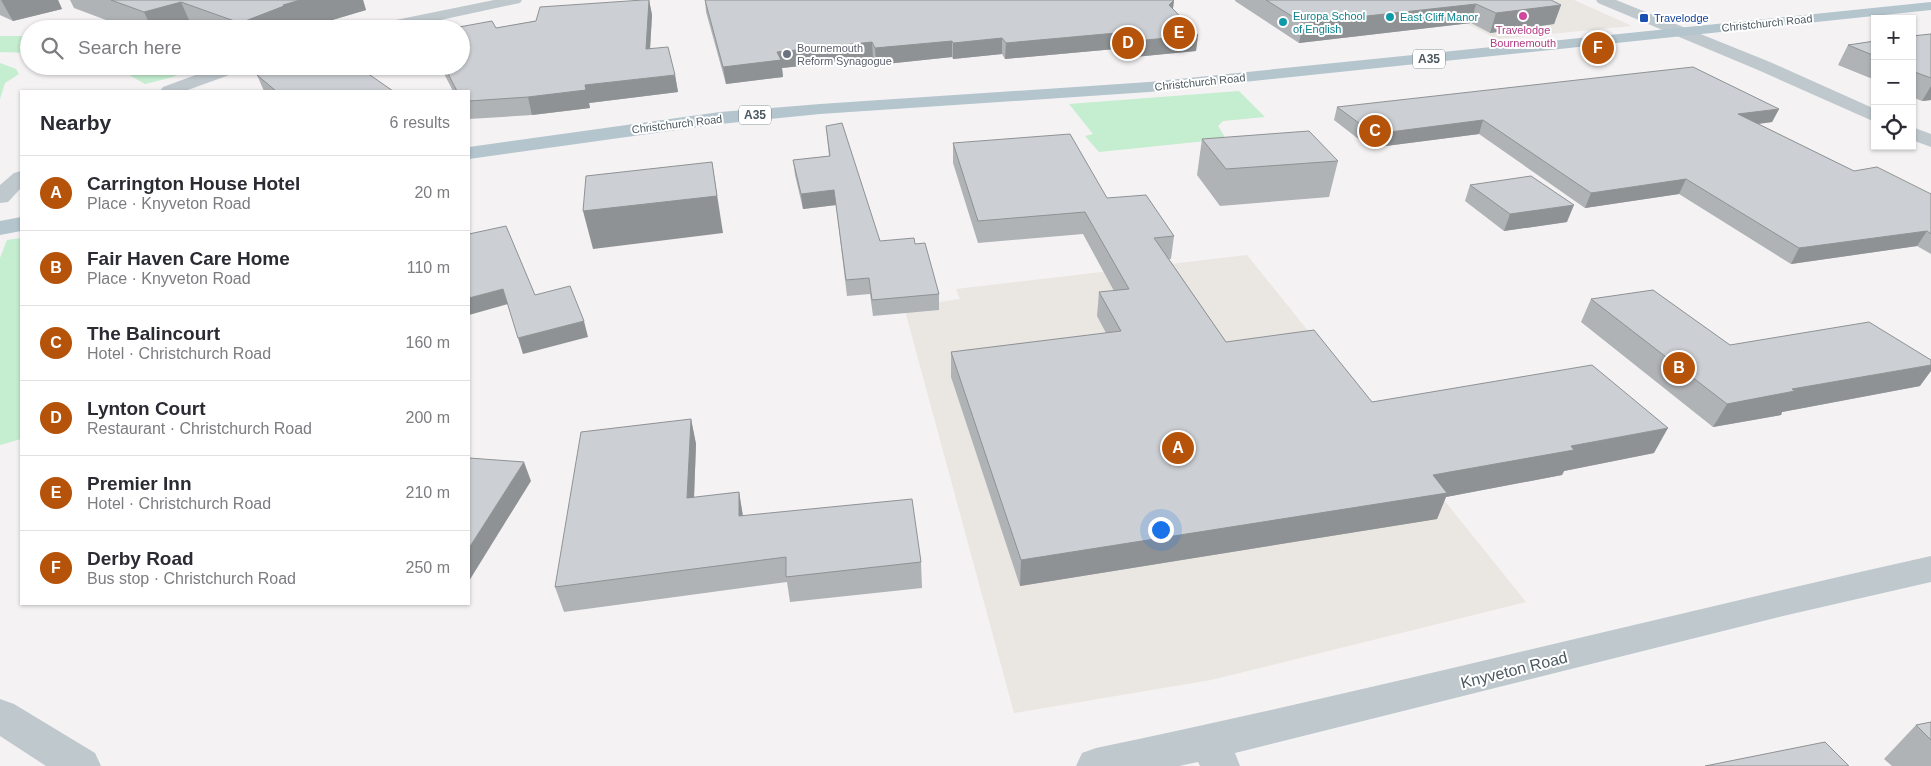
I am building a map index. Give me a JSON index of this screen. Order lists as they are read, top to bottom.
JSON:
{
  "streets": {
    "main road": ["Christchurch Road", "A35"],
    "street": ["Knyveton Road"]
  },
  "places": {
    "other": [
      "Travelodge Bournemouth",
      "East Cliff Manor",
      "Europa School of English",
      "Bournemouth Reform Synagogue"
    ],
    "transit": ["Travelodge"]
  },
  "page": {
    "map_buttons": ["+", "−"],
    "pins": [
      "E",
      "D",
      "F",
      "C",
      "B",
      "A"
    ],
    "search": "Search here",
    "heading": ["Nearby", "6 results"],
    "list": [
      {
        "mark": "A",
        "name": "Carrington House Hotel",
        "note": "Place · Knyveton Road",
        "value": "20 m"
      },
      {
        "mark": "B",
        "name": "Fair Haven Care Home",
        "note": "Place · Knyveton Road",
        "value": "110 m"
      },
      {
        "mark": "C",
        "name": "The Balincourt",
        "note": "Hotel · Christchurch Road",
        "value": "160 m"
      },
      {
        "mark": "D",
        "name": "Lynton Court",
        "note": "Restaurant · Christchurch Road",
        "value": "200 m"
      },
      {
        "mark": "E",
        "name": "Premier Inn",
        "note": "Hotel · Christchurch Road",
        "value": "210 m"
      },
      {
        "mark": "F",
        "name": "Derby Road",
        "note": "Bus stop · Christchurch Road",
        "value": "250 m"
      }
    ]
  }
}
